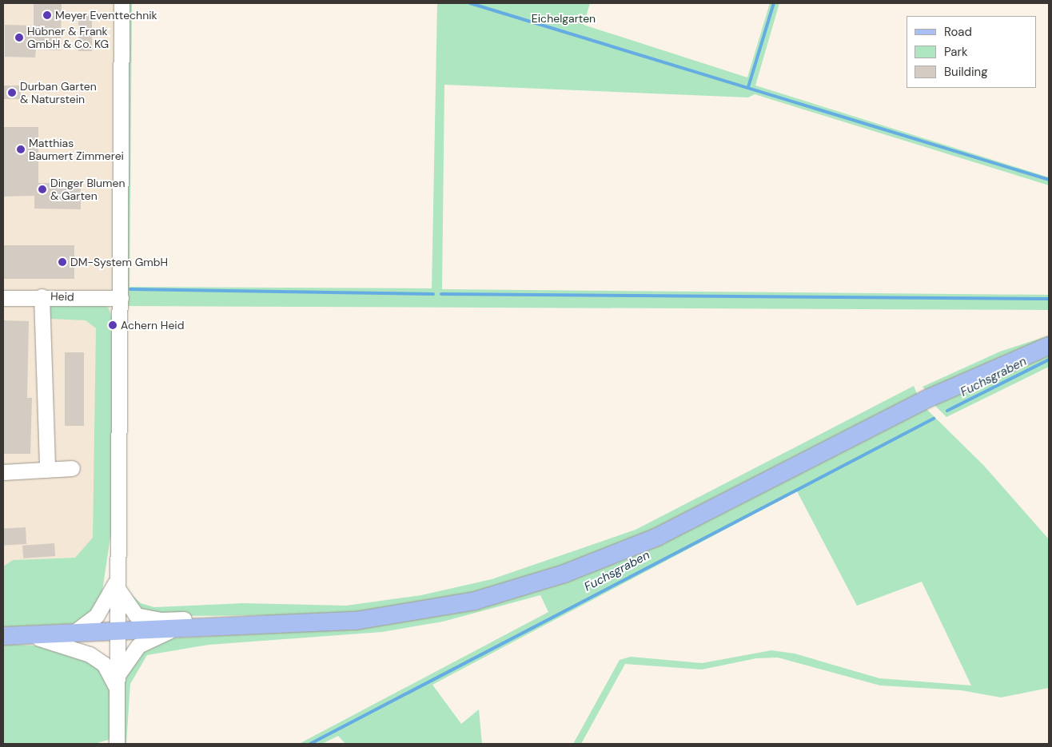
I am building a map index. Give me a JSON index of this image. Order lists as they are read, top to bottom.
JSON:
{
  "streets": {
    "street": ["Heid"]
  },
  "water": ["Fuchsgraben"],
  "parks": ["Eichelgarten"],
  "places": [
    "Meyer Eventtechnik",
    "Hübner & Frank GmbH & Co. KG",
    "Durban Garten & Naturstein",
    "Matthias Baumert Zimmerei",
    "Dinger Blumen & Garten",
    "DM-System GmbH",
    "Achern Heid"
  ],
  "legend": ["Road", "Park", "Building"]
}
